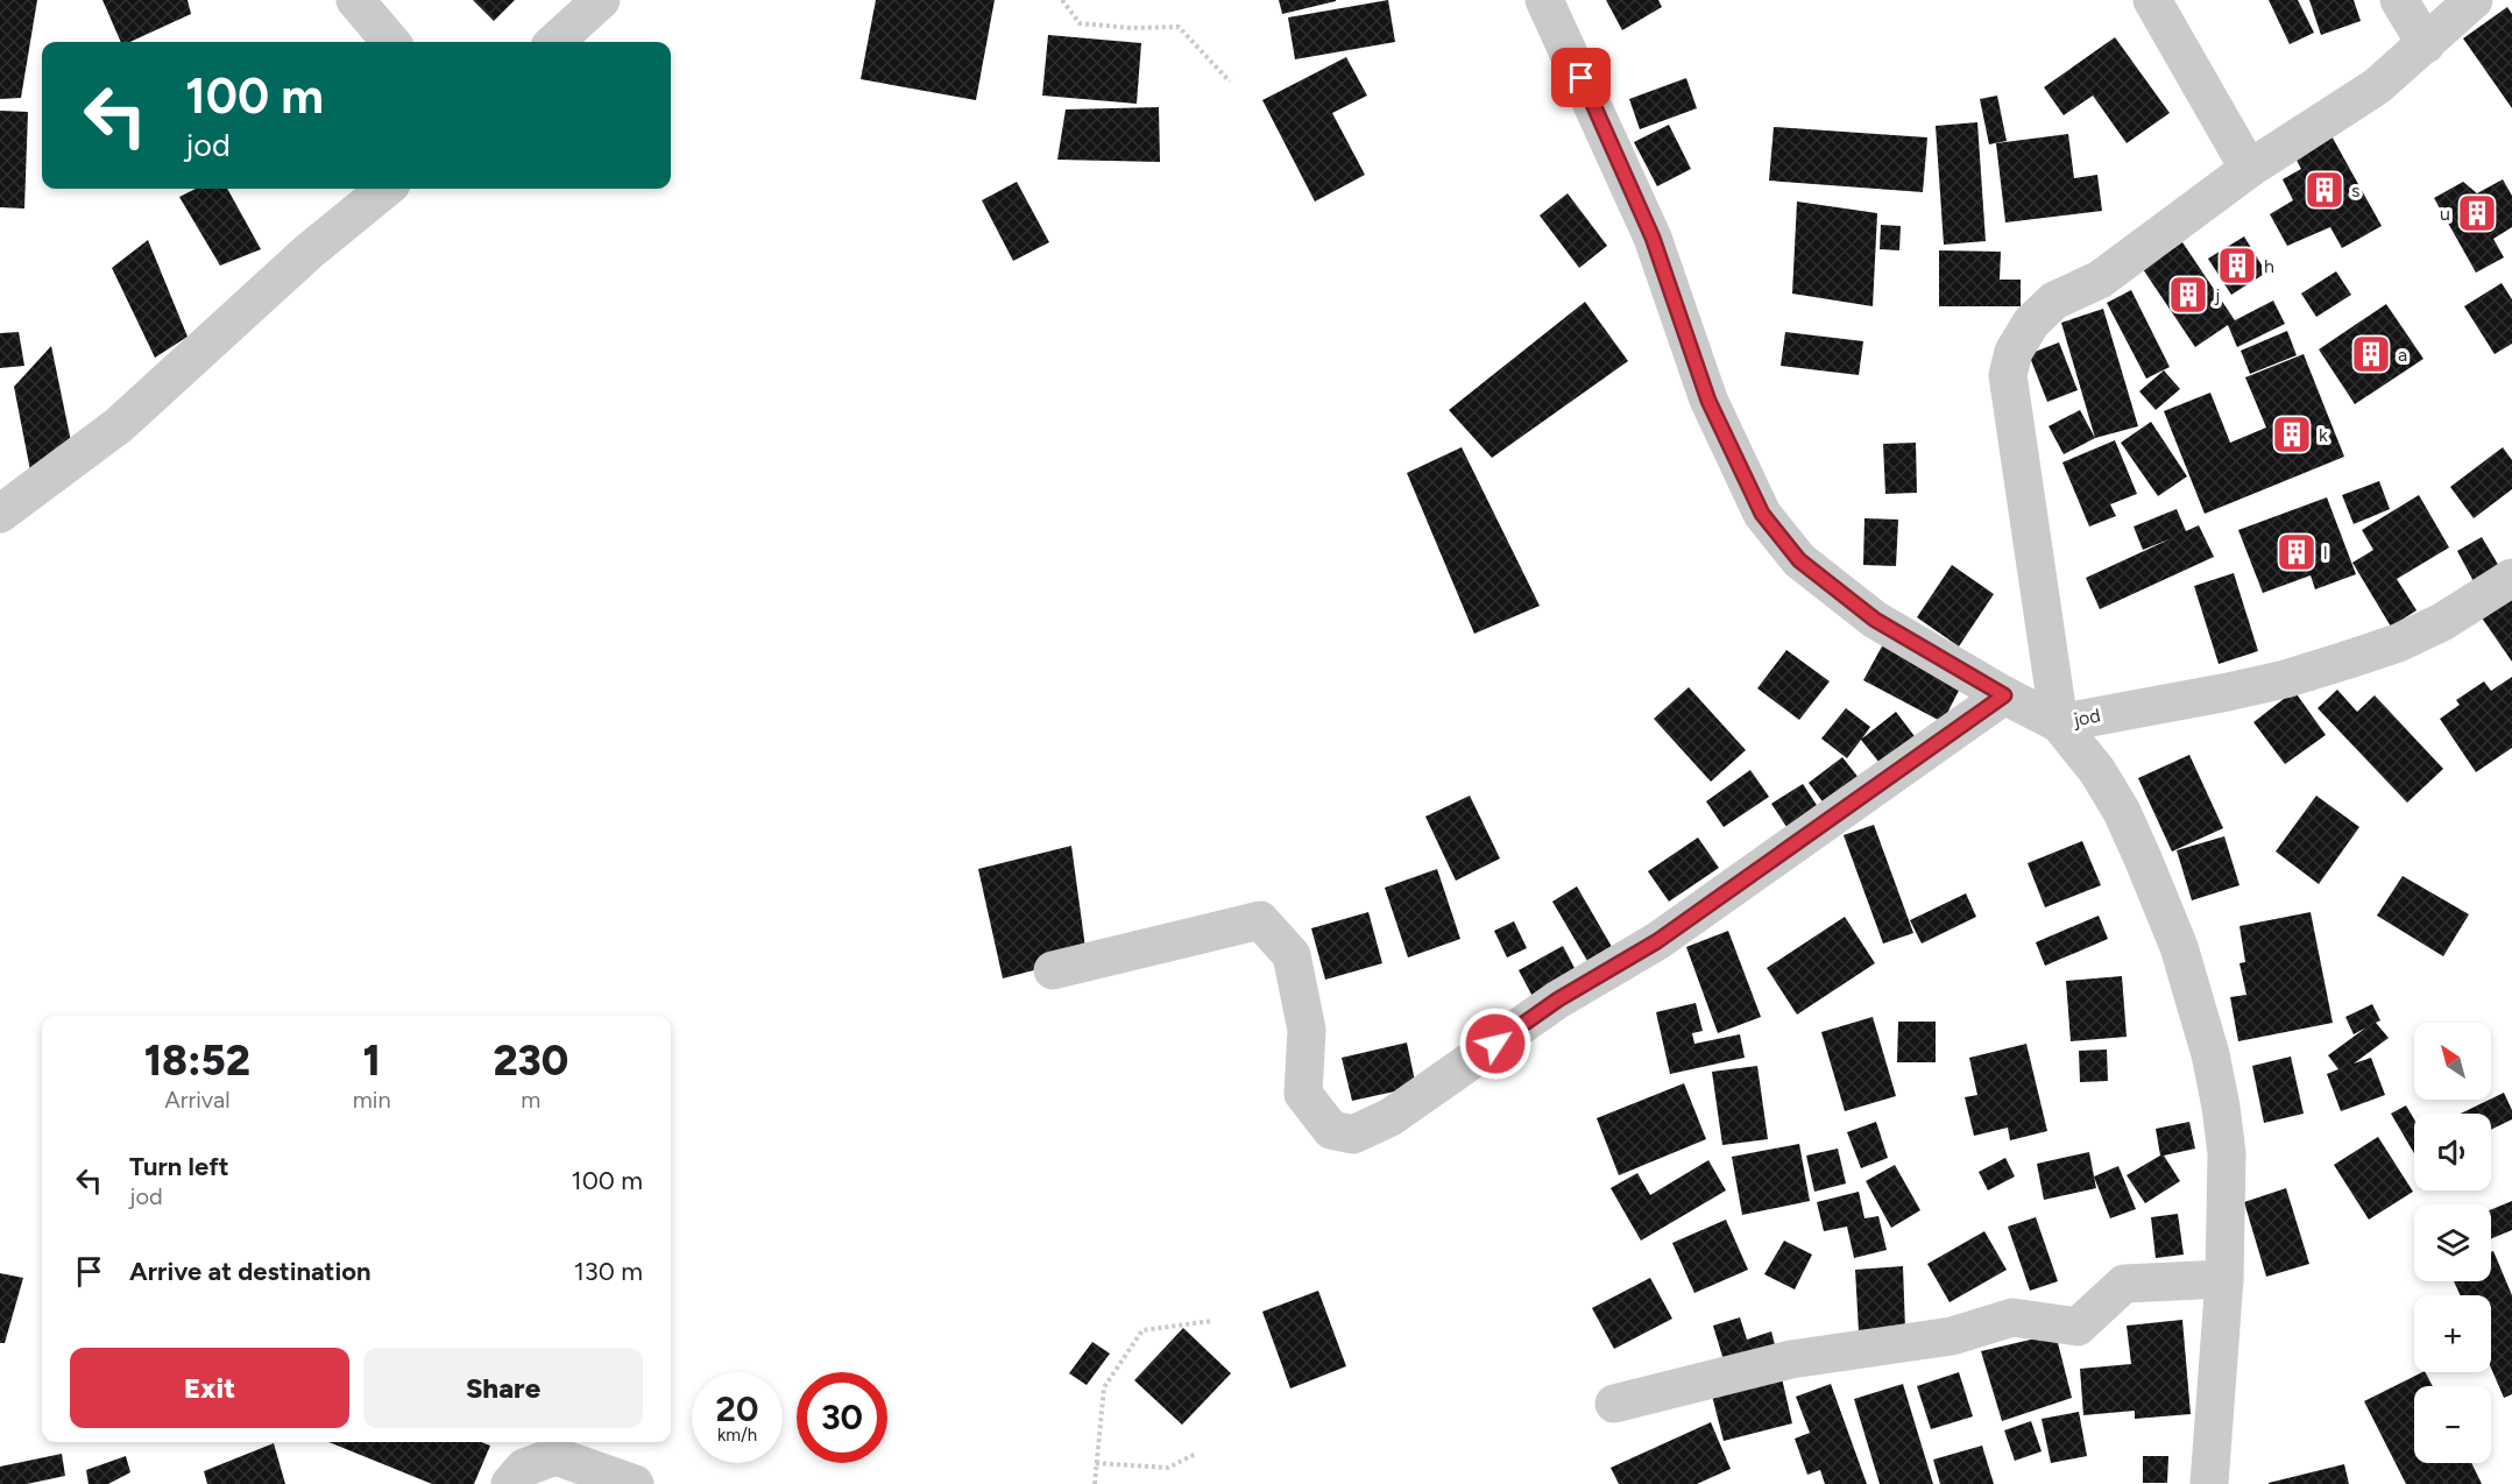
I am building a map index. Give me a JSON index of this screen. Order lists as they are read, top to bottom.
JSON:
{
  "streets": {
    "street": ["jod"]
  },
  "places": {
    "building": [
      "s",
      "u",
      "h",
      "j",
      "a",
      "k",
      "l"
    ]
  },
  "north": "top left",
  "page": {
    "turn": ["100 m", "jod"],
    "eta": [
      "18:52",
      "Arrival",
      "1",
      "min",
      "230",
      "m"
    ],
    "map_buttons": ["+", "−"],
    "list": [
      {
        "name": "Turn left",
        "note": "jod",
        "value": "100 m"
      },
      {
        "name": "Arrive at destination",
        "value": "130 m"
      }
    ],
    "buttons": ["Exit", "Share"],
    "speed": "20 km/h",
    "limit": "30"
  }
}
